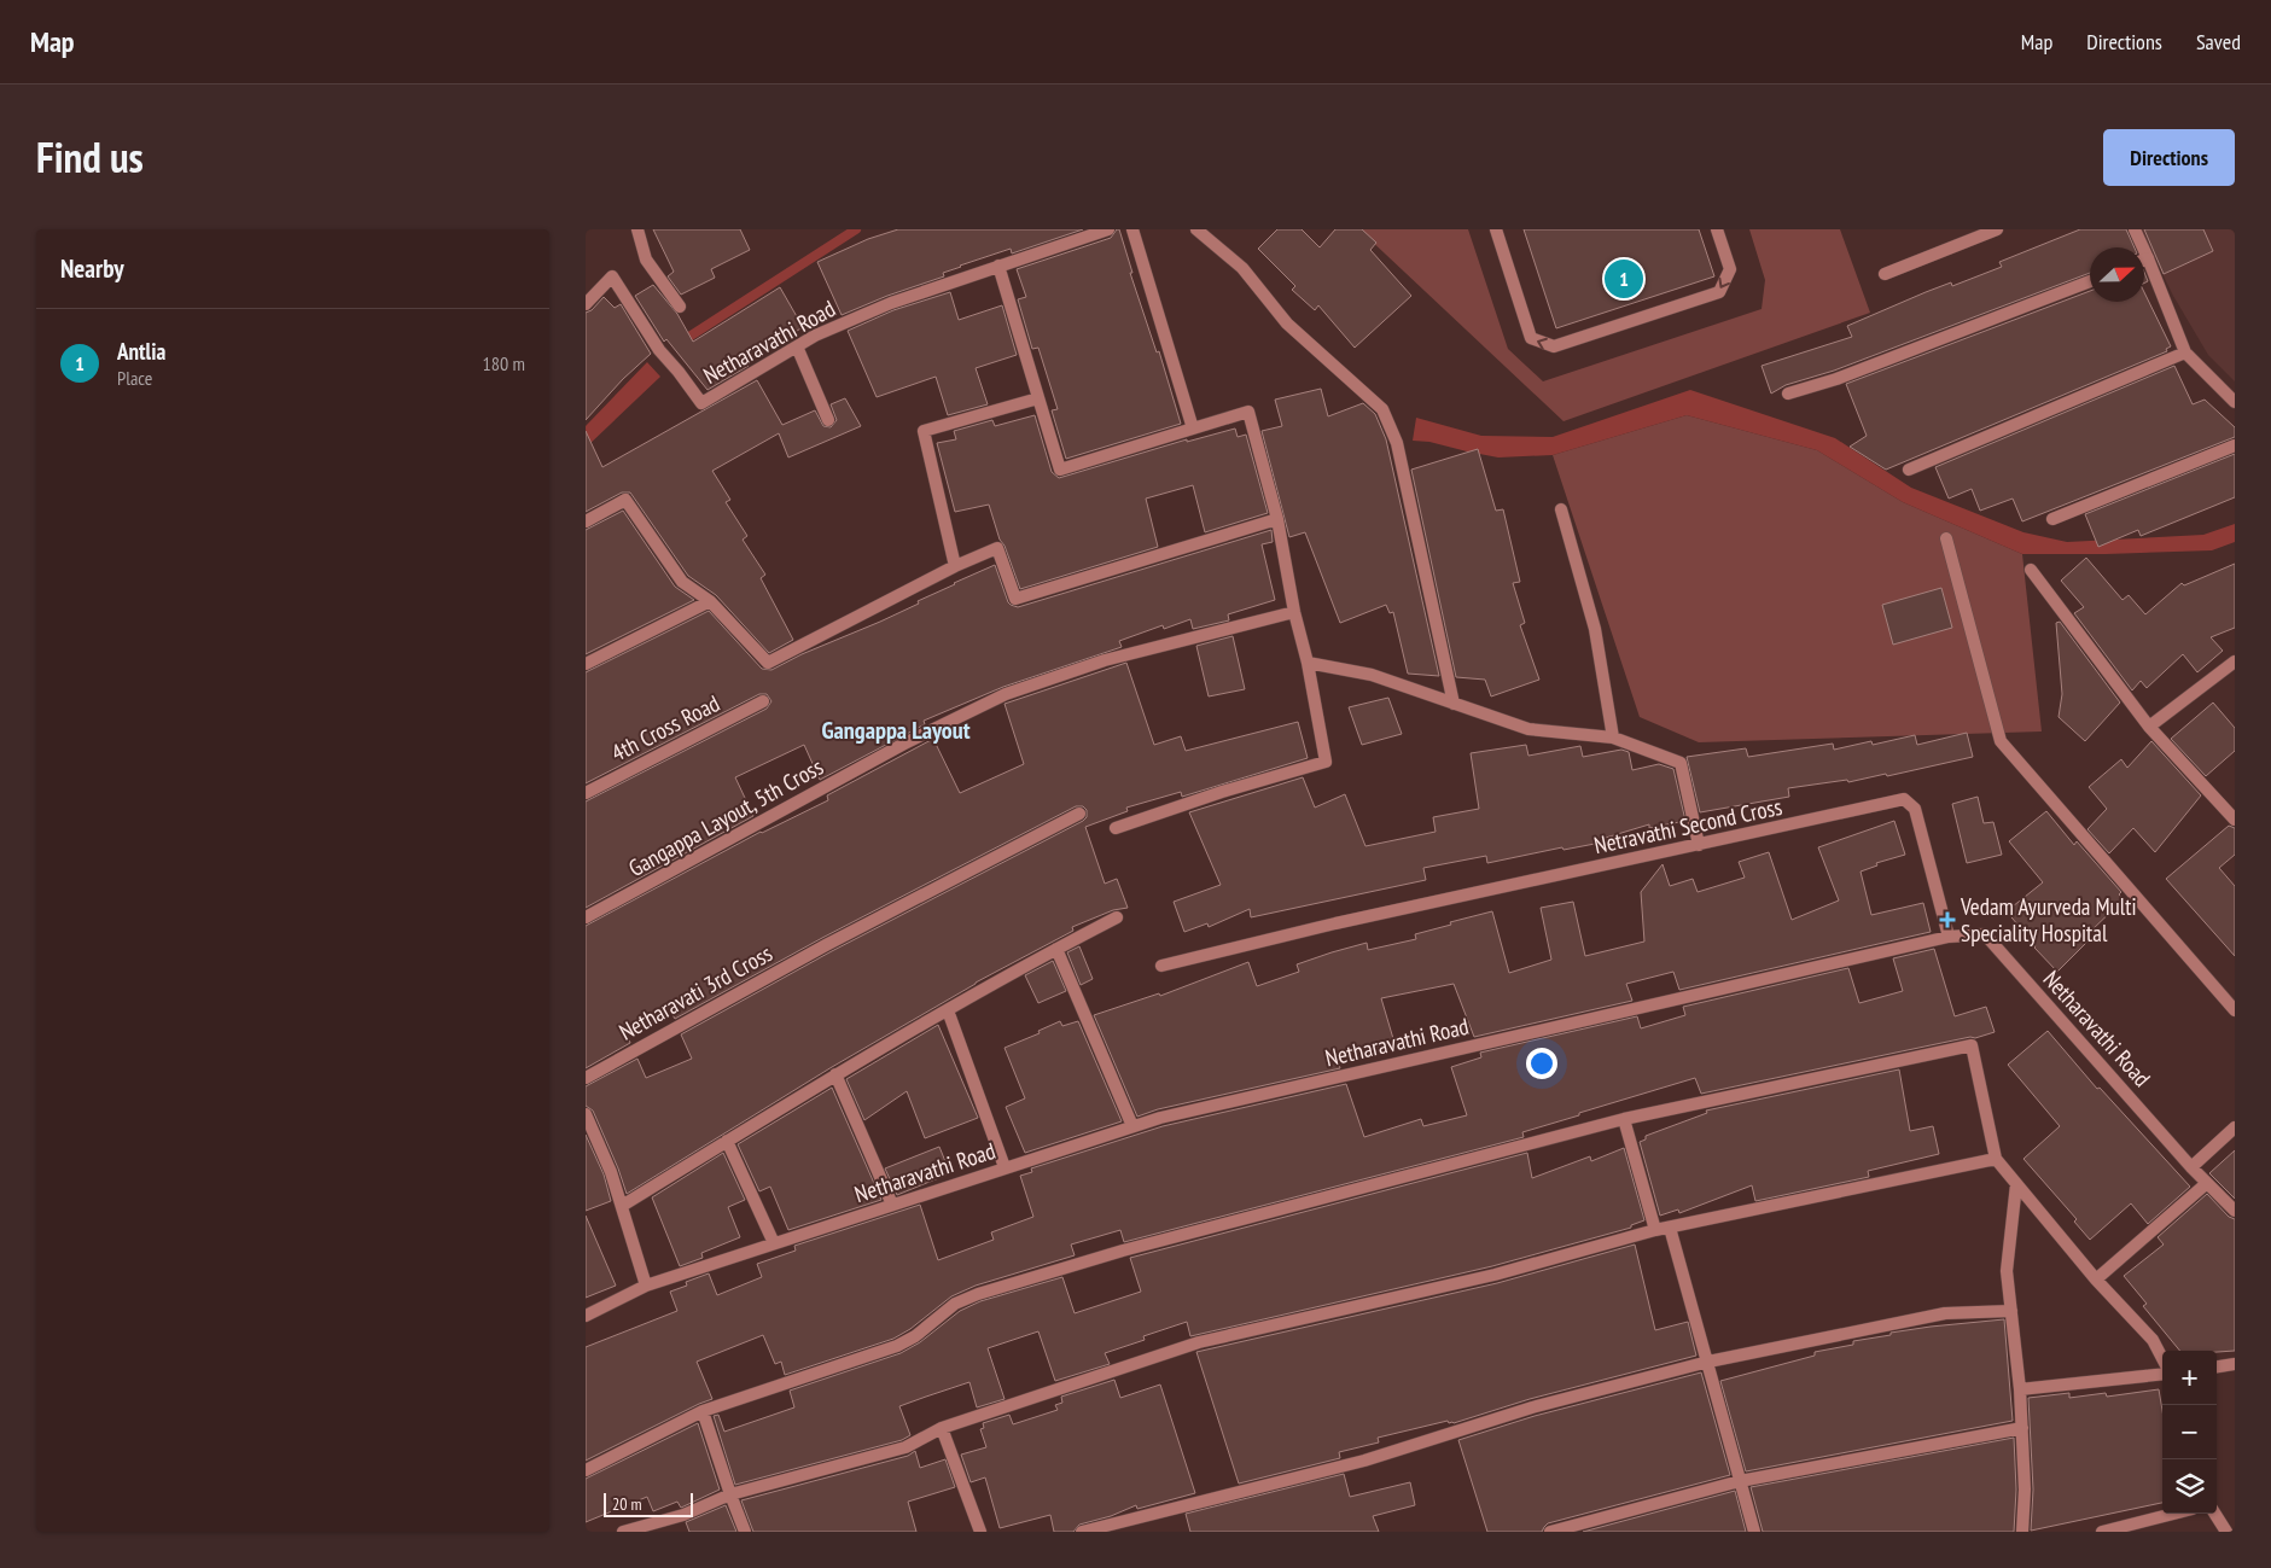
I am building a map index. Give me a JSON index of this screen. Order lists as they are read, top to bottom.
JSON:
{
  "streets": {
    "street": [
      "Netharavathi Road",
      "4th Cross Road",
      "Gangappa Layout, 5th Cross",
      "Netravathi Second Cross",
      "Netharavati 3rd Cross"
    ]
  },
  "crossings": [
    ["Netharavathi Road", "Netravathi Second Cross"]
  ],
  "districts": ["Gangappa Layout"],
  "places": {
    "health": ["Vedam Ayurveda Multi Speciality Hospital"]
  },
  "scale_bar": "20 m",
  "north": "right",
  "page": {
    "header": "Map",
    "nav": ["Map", "Directions", "Saved"],
    "title": "Find us",
    "buttons": "Directions",
    "heading": "Nearby",
    "pins": "1",
    "list": [
      {
        "mark": "1",
        "name": "Antlia",
        "note": "Place",
        "value": "180 m"
      }
    ],
    "map_buttons": ["+", "−"],
    "scale": "20 m"
  }
}
